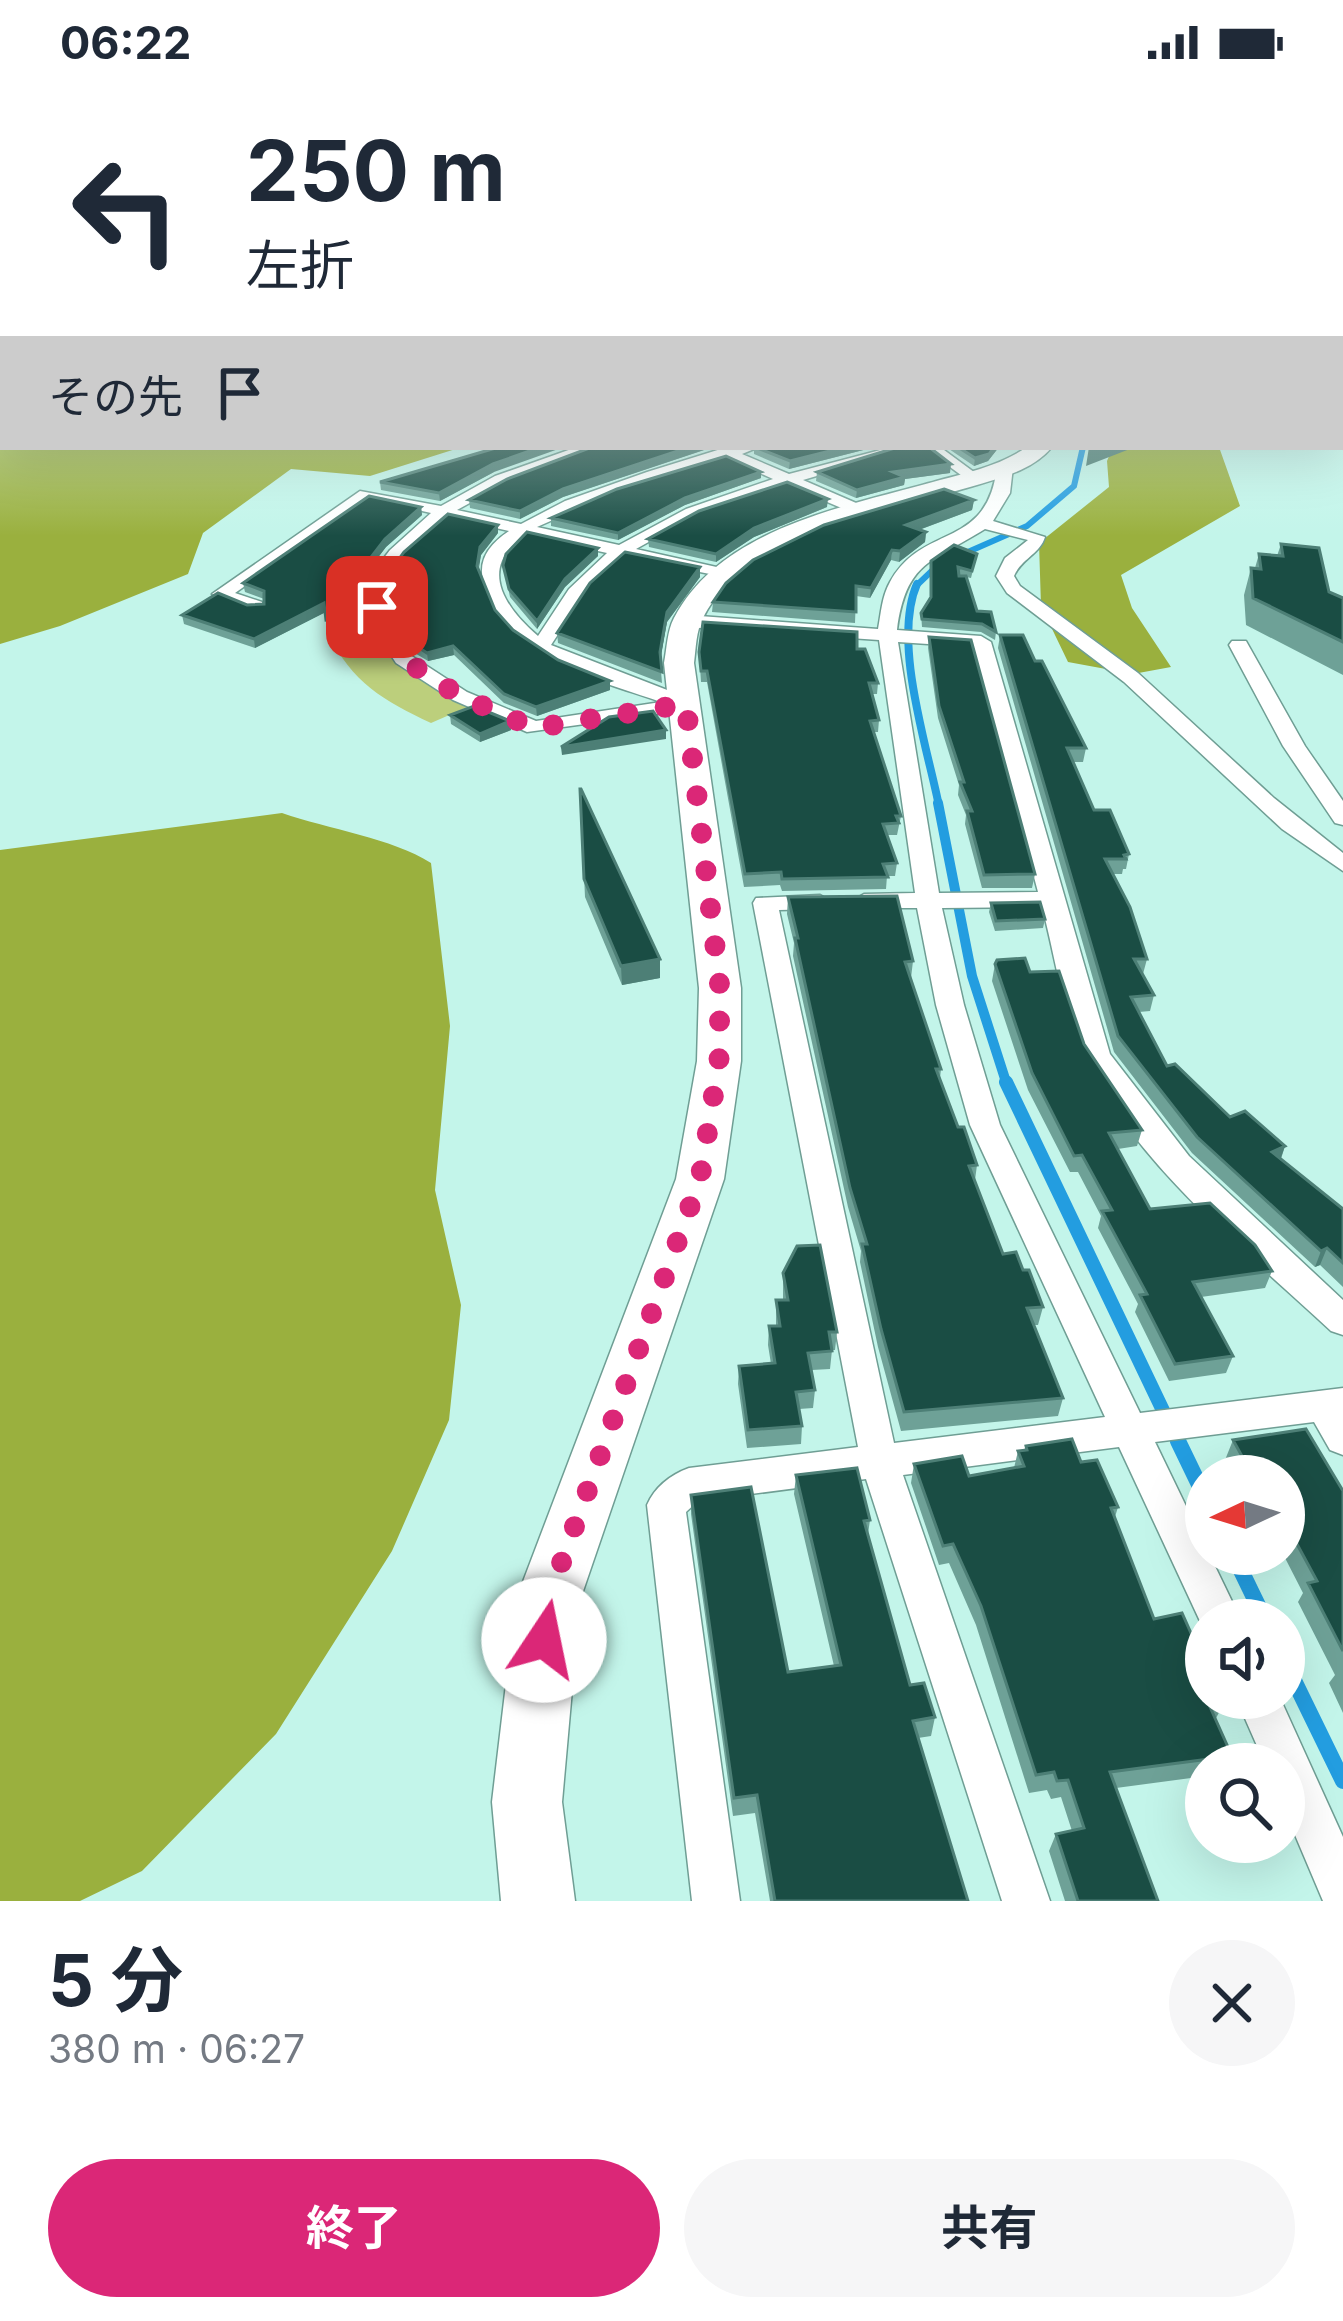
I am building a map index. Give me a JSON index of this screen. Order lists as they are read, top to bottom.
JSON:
{
  "north": "left",
  "page": {
    "status": "06:22",
    "turn": ["250 m", "左折"],
    "then": "その先",
    "heading": ["5 分", "380 m · 06:27"],
    "buttons": ["終了", "共有"]
  }
}
